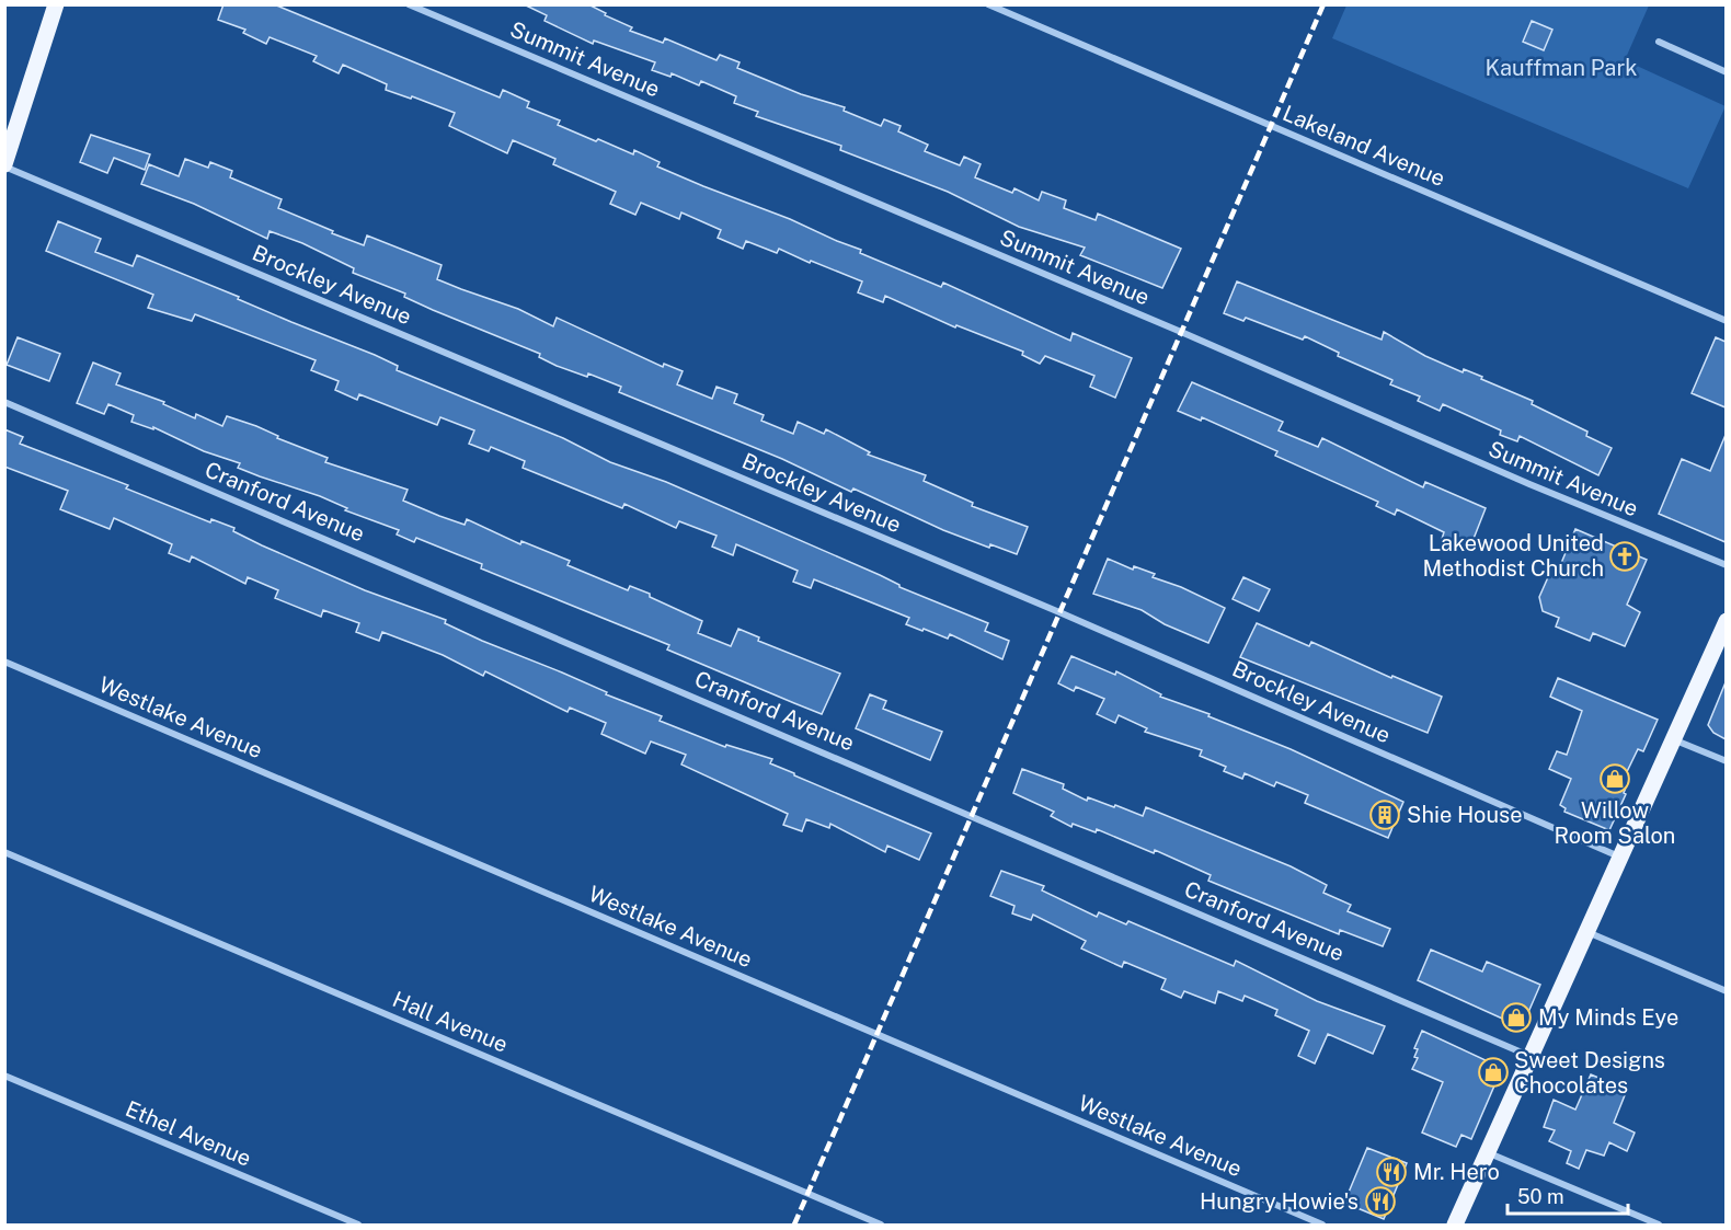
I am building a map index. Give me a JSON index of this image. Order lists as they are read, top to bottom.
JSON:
{
  "streets": {
    "street": [
      "Summit Avenue",
      "Lakeland Avenue",
      "Brockley Avenue",
      "Cranford Avenue",
      "Westlake Avenue",
      "Hall Avenue",
      "Ethel Avenue"
    ]
  },
  "parks": ["Kauffman Park"],
  "places": {
    "church": ["Lakewood United Methodist Church"],
    "shop": ["Willow Room Salon", "My Minds Eye", "Sweet Designs Chocolates"],
    "building": ["Shie House"],
    "restaurant": ["Mr. Hero", "Hungry Howie's"]
  },
  "scale_bar": "50 m"
}
